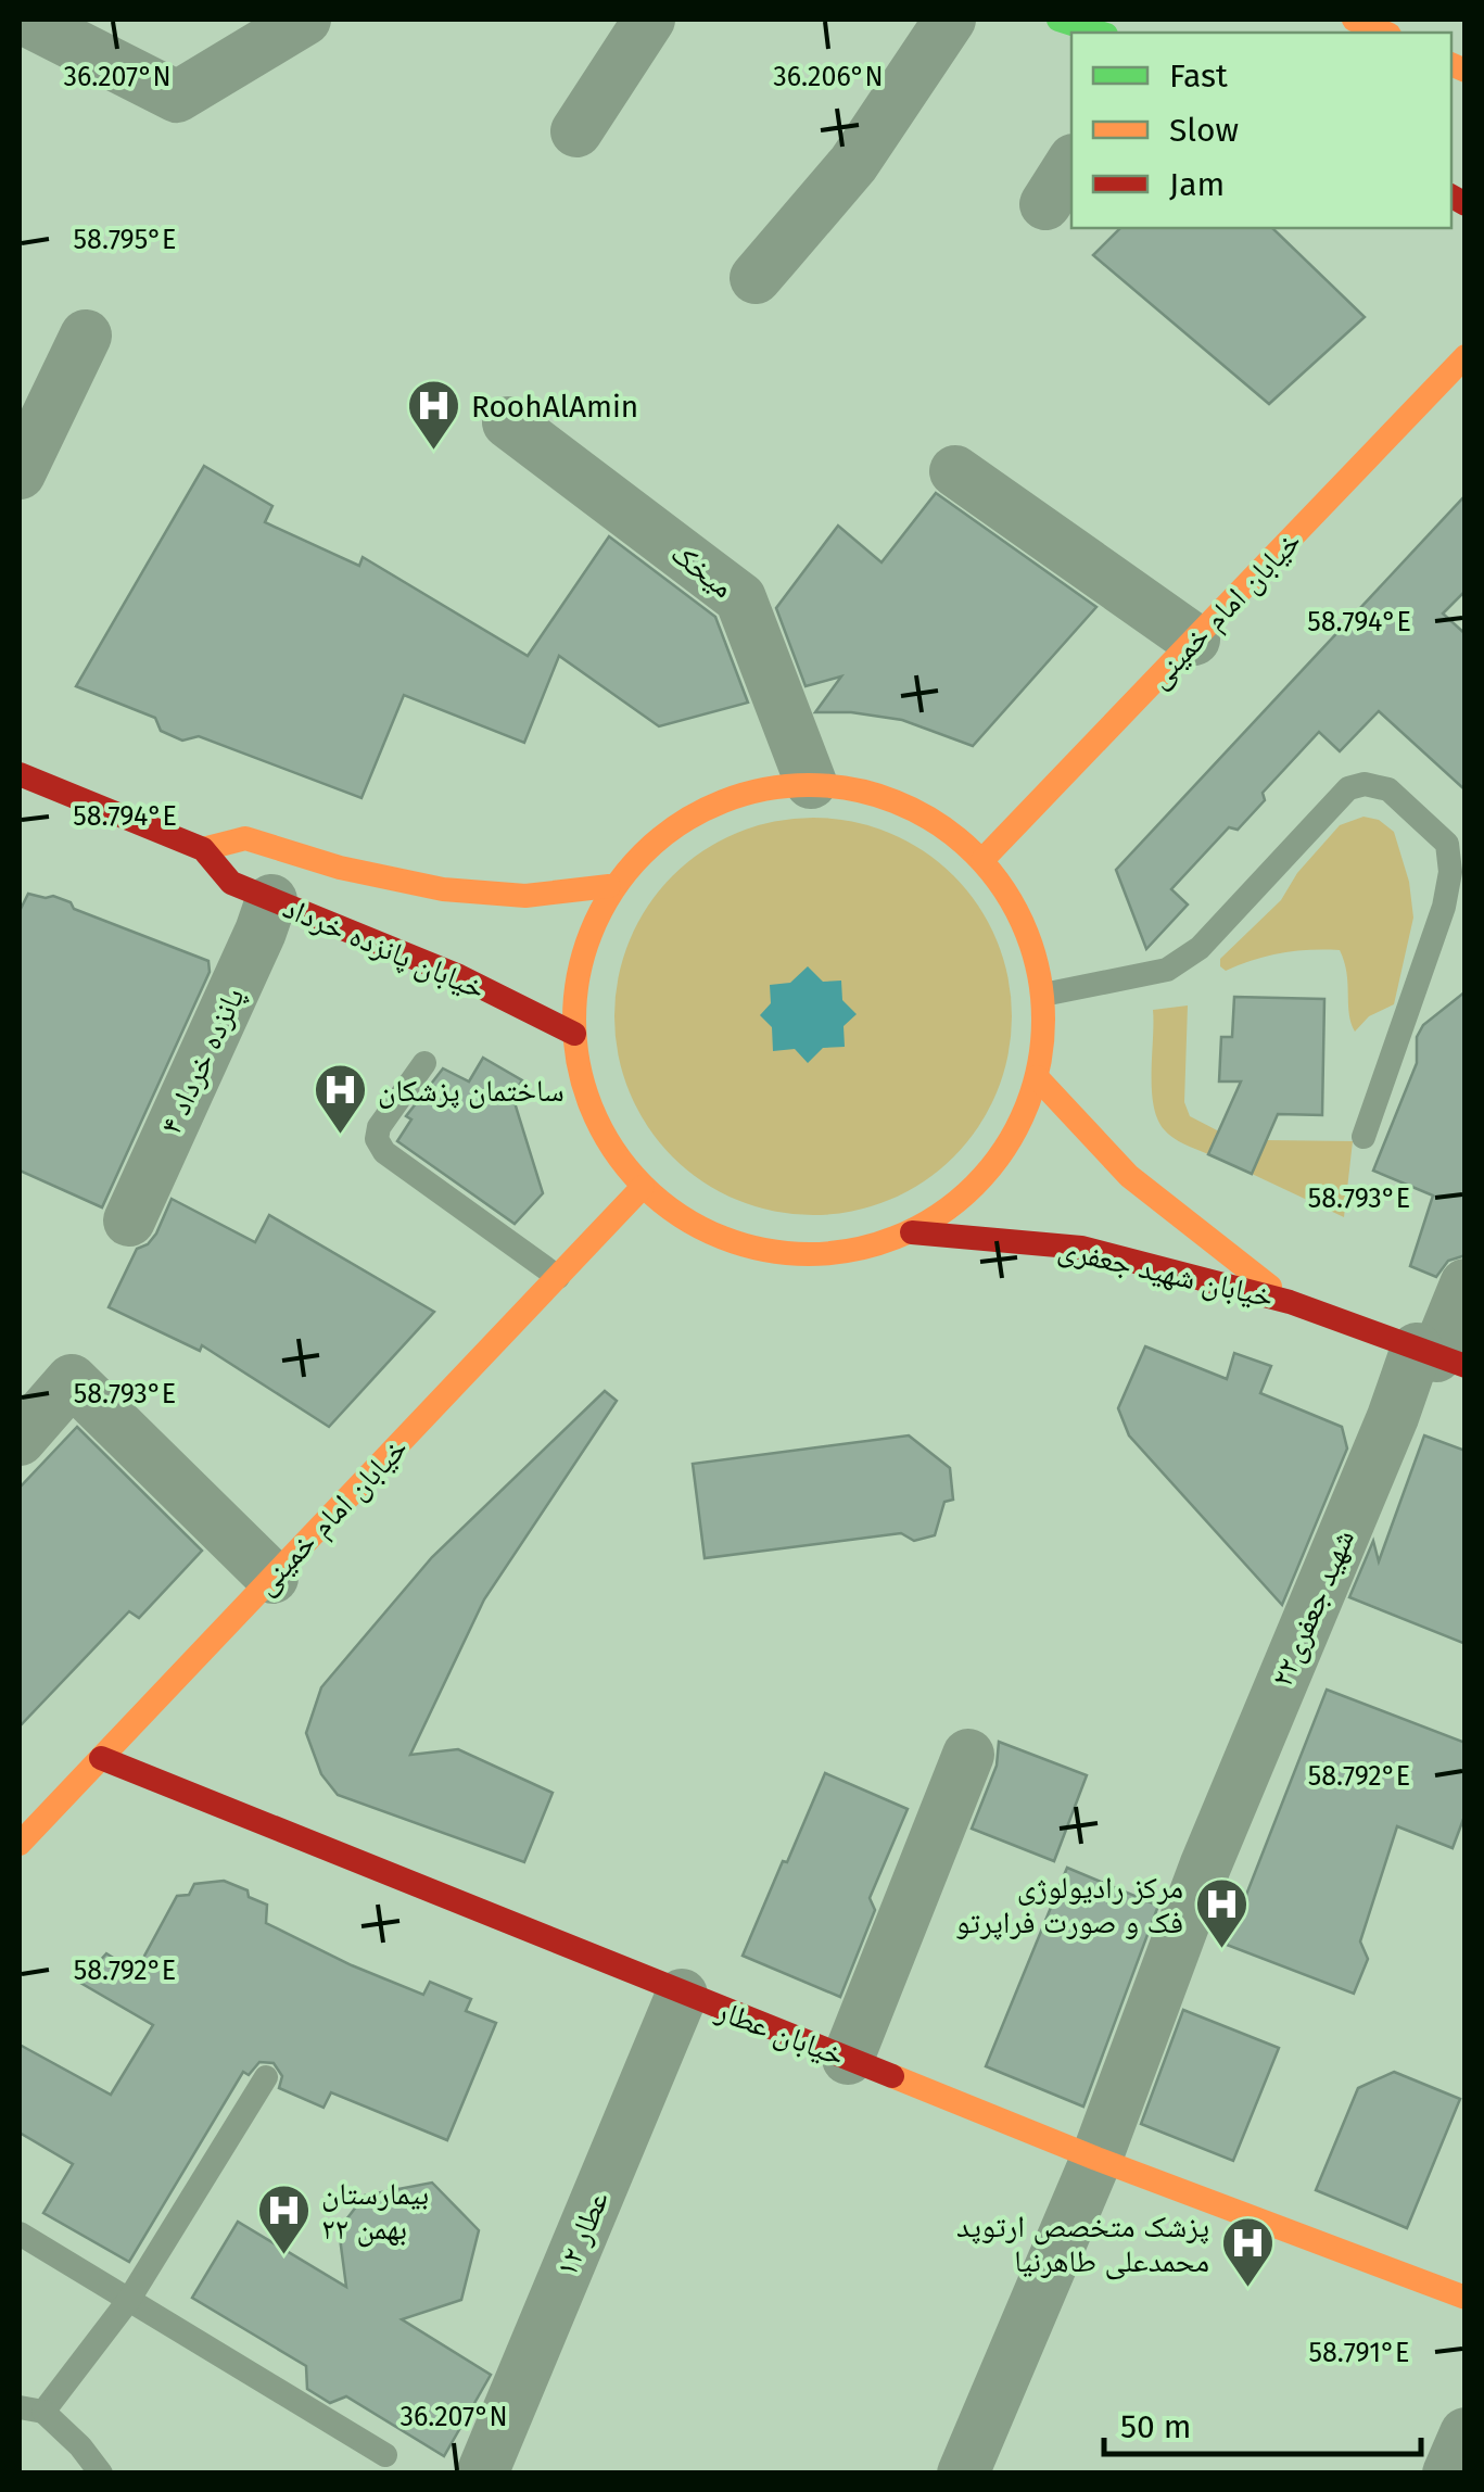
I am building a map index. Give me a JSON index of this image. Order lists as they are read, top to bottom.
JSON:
{
  "streets": {
    "main road": [
      "خیابان امام خمینی",
      "خیابان پانزده خرداد",
      "خیابان شهید جعفری",
      "خیابان عطار"
    ],
    "street": [
      "میخک",
      "پانزده خرداد ۴",
      "شهید جعفری۲۲",
      "عطار ۱۲"
    ]
  },
  "crossings": [
    ["خیابان امام خمینی", "خیابان عطار"],
    ["خیابان پانزده خرداد", "پانزده خرداد ۴"],
    ["خیابان شهید جعفری", "شهید جعفری۲۲"],
    ["شهید جعفری۲۲", "خیابان عطار"],
    ["خیابان عطار", "عطار ۱۲"]
  ],
  "places": {
    "hospital": [
      "RoohAlAmin",
      "ساختمان پزشکان",
      "مرکز رادیولوژی فک و صورت فراپرتو",
      "بیمارستان ۲۲ بهمن",
      "پزشک متخصص ارتوپد محمدعلی طاهرنیا"
    ]
  },
  "legend": ["Fast", "Slow", "Jam"],
  "scale_bar": "50 m",
  "coordinates": [
    "36.207°N",
    "36.206°N",
    "58.795°E",
    "58.794°E",
    "58.793°E",
    "58.792°E",
    "58.791°E"
  ]
}
